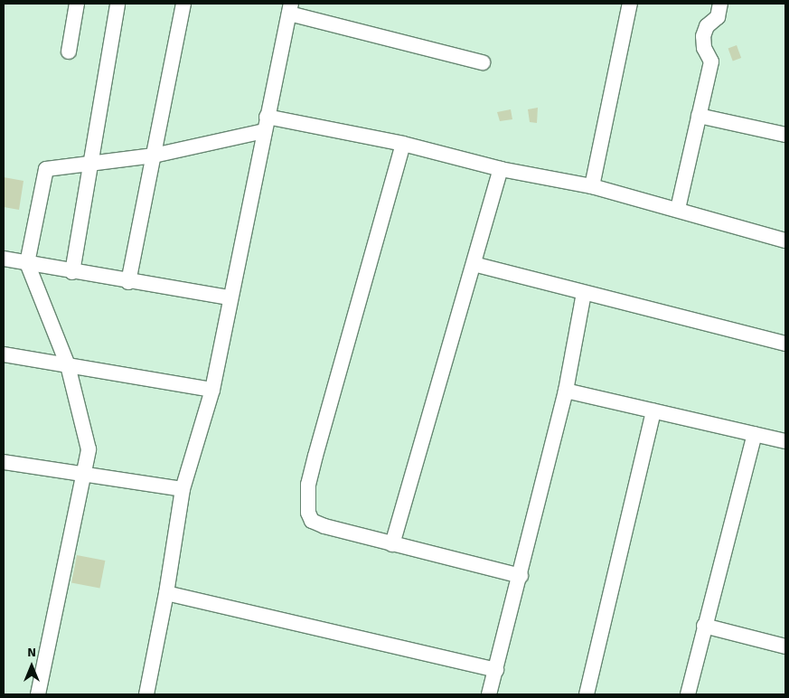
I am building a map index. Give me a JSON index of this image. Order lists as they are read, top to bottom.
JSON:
{
  "north": "top"
}
